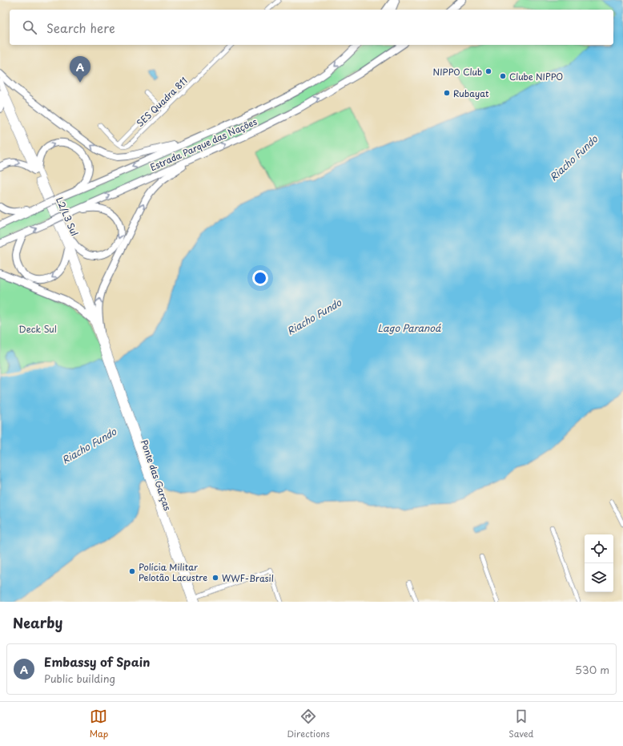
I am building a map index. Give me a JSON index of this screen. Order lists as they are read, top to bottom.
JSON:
{
  "streets": {
    "highway": ["Estrada Parque das Nações"],
    "main road": ["L2/L3 Sul", "Ponte das Garças"],
    "street": ["SES Quadra 811"]
  },
  "crossings": [
    ["L2/L3 Sul", "Ponte das Garças"]
  ],
  "water": ["Riacho Fundo", "Lago Paranoá"],
  "parks": ["Deck Sul"],
  "places": [
    "NIPPO Club",
    "Clube NIPPO",
    "Rubayat",
    "Polícia Militar Pelotão Lacustre",
    "WWF-Brasil"
  ],
  "page": {
    "search": "Search here",
    "pins": "A",
    "heading": "Nearby",
    "list": [
      {
        "mark": "A",
        "name": "Embassy of Spain",
        "note": "Public building",
        "value": "530 m"
      }
    ],
    "nav": ["Map", "Directions", "Saved"]
  }
}
